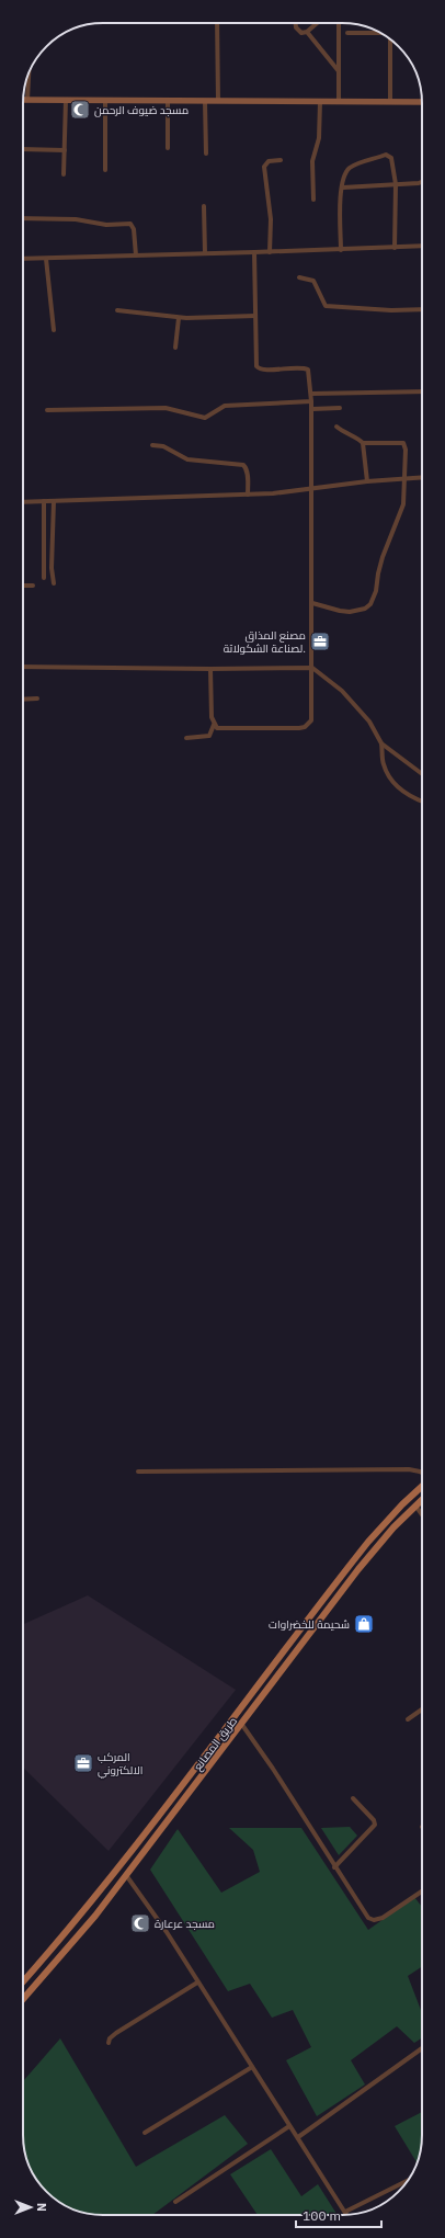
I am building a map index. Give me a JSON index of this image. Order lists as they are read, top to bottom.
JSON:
{
  "streets": {
    "main road": ["طريق المصانع"]
  },
  "places": {
    "mosque": ["مسجد ضيوف الرحمن", "مسجد عرعارة"],
    "office": ["مصنع المذاق لصناعة الشكولاتة.", "المركب الالكتروني"],
    "shop": ["شحيمة للخضراوات"]
  },
  "scale_bar": "100 m",
  "north": "right"
}
